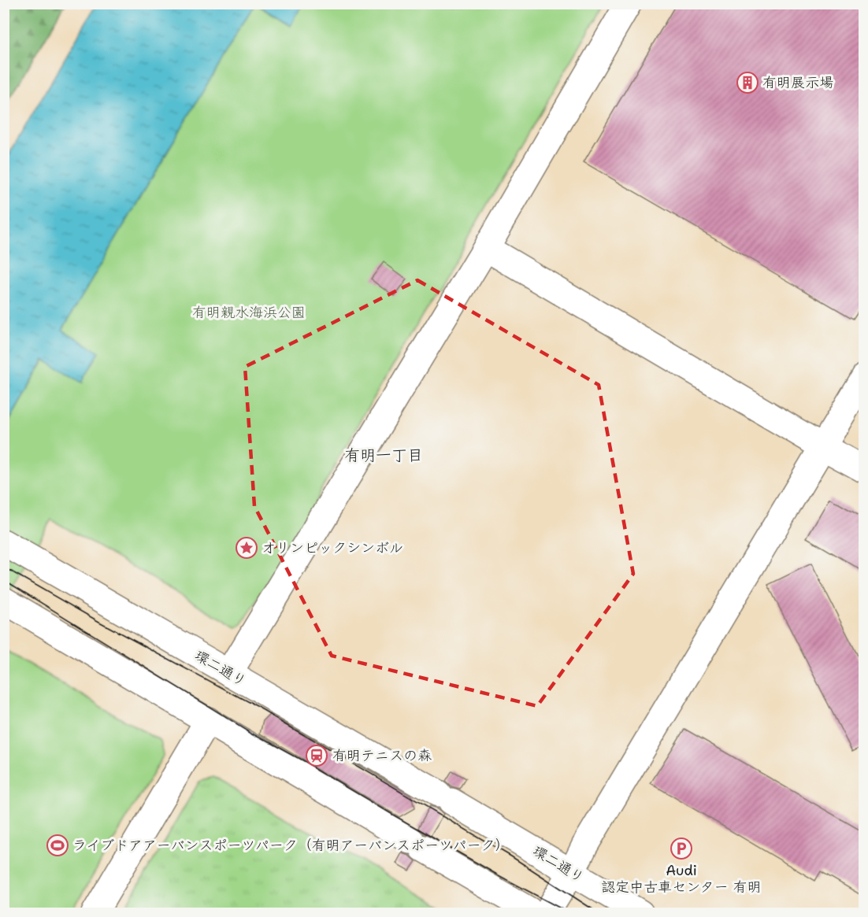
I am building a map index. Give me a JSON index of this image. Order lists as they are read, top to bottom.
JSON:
{
  "streets": {
    "street": ["環二通り"]
  },
  "districts": ["有明一丁目"],
  "parks": ["有明親水海浜公園"],
  "places": {
    "building": ["有明展示場"],
    "place": ["オリンピックシンボル"],
    "station": ["有明テニスの森"],
    "sports": ["ライブドアアーバンスポーツパーク（有明アーバンスポーツパーク）"],
    "parking": ["Audi 認定中古車センター 有明"]
  }
}
